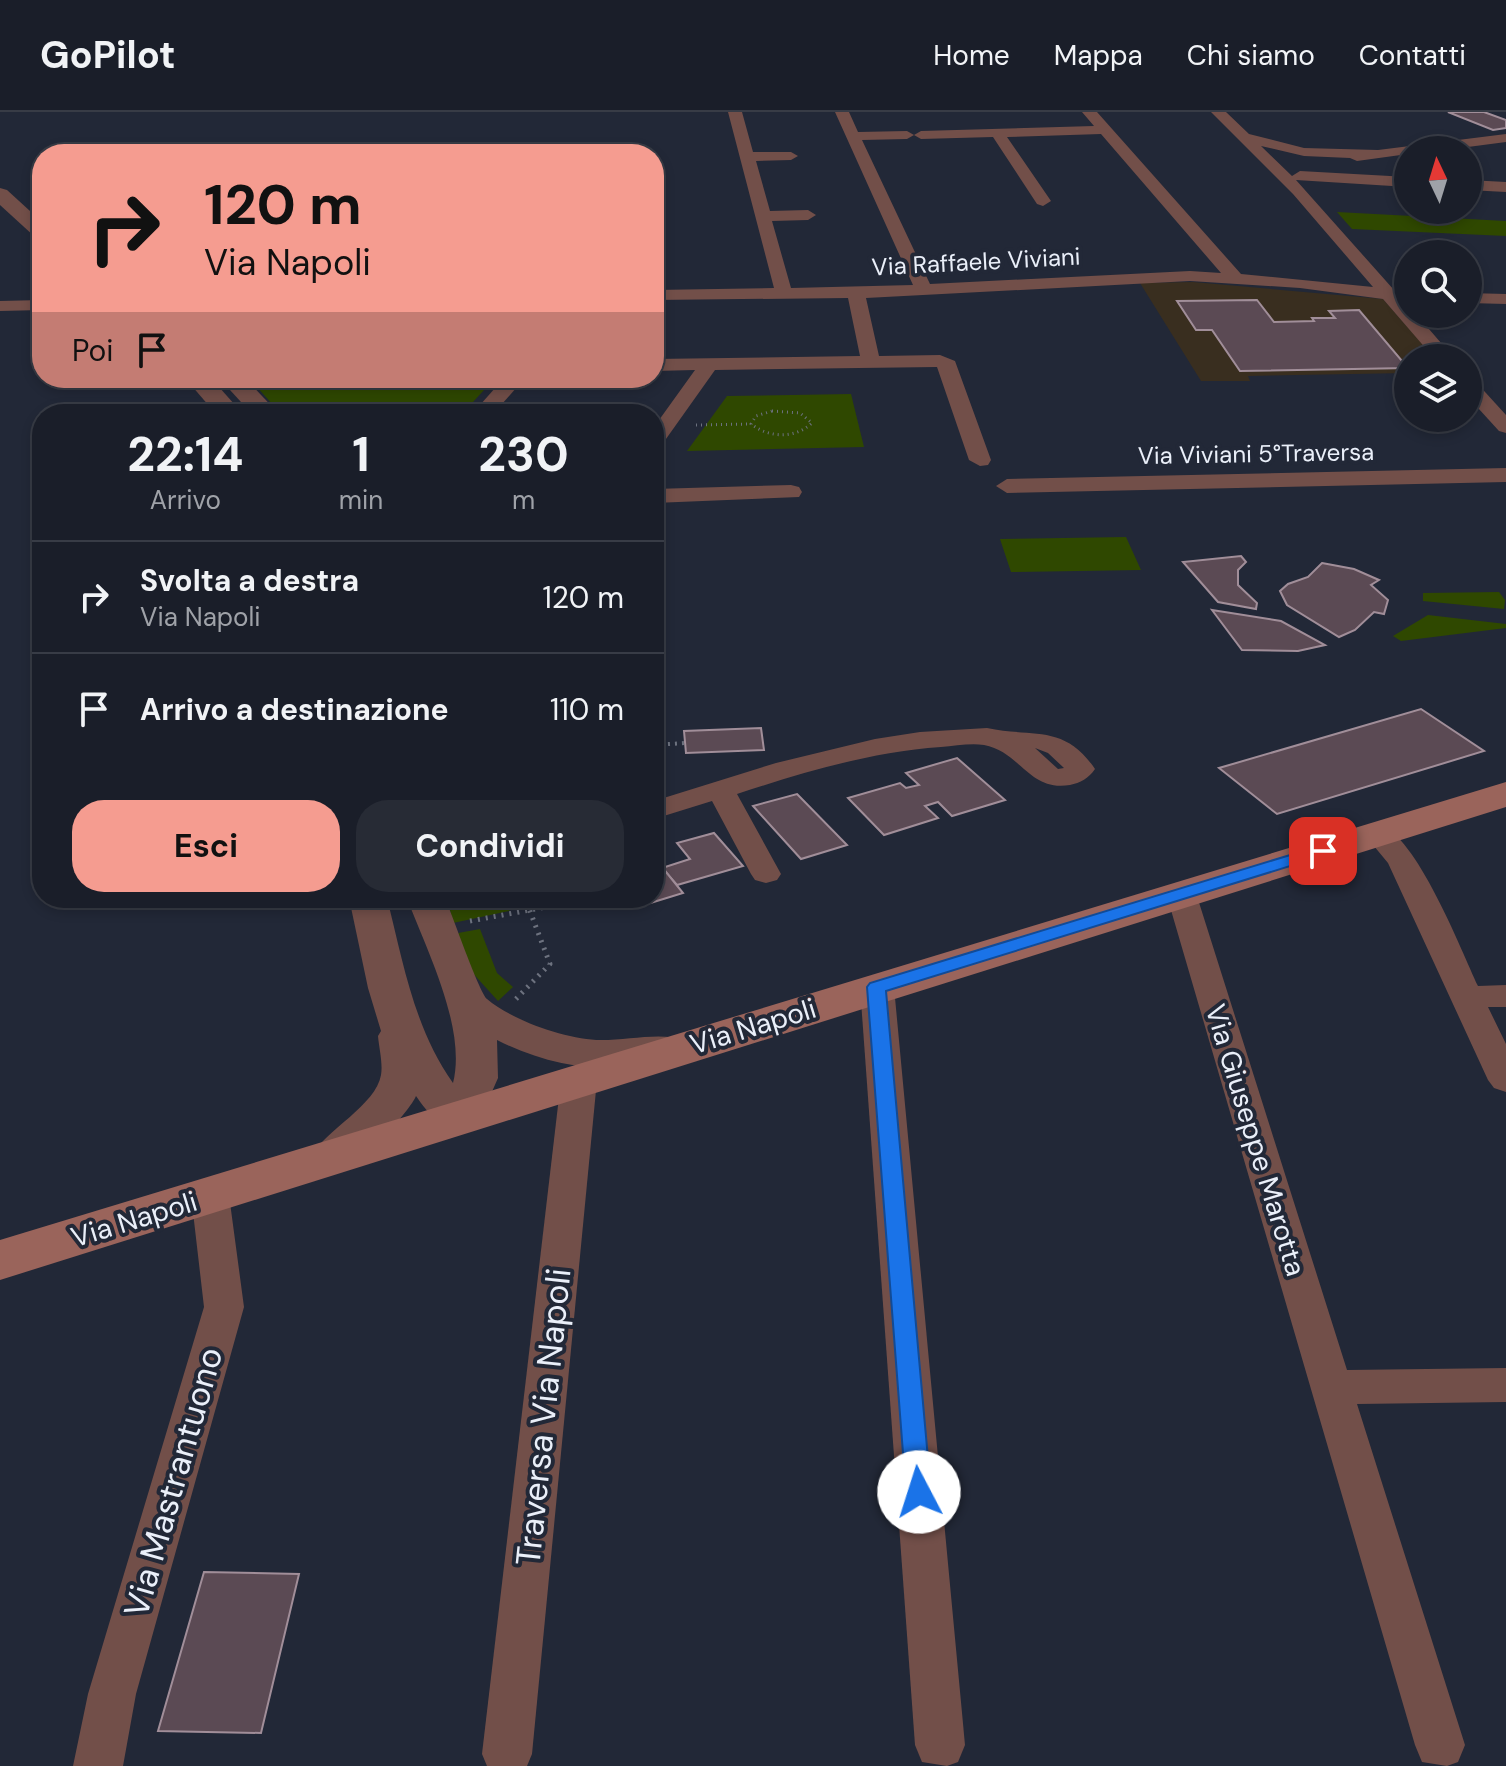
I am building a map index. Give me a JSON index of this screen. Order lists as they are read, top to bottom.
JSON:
{
  "streets": {
    "main road": ["Via Napoli"],
    "street": [
      "Via Raffaele Viviani",
      "Via Viviani 5°Traversa",
      "Via Giuseppe Marotta",
      "Traversa Via Napoli",
      "Via Mastrantuono"
    ]
  },
  "crossings": [
    ["Via Napoli", "Via Giuseppe Marotta"],
    ["Via Napoli", "Traversa Via Napoli"],
    ["Via Napoli", "Via Mastrantuono"]
  ],
  "north": "top",
  "page": {
    "header": "GoPilot",
    "nav": [
      "Home",
      "Mappa",
      "Chi siamo",
      "Contatti"
    ],
    "turn": ["120 m", "Via Napoli"],
    "then": "Poi",
    "eta": [
      "22:14",
      "Arrivo",
      "1",
      "min",
      "230",
      "m"
    ],
    "list": [
      {
        "name": "Svolta a destra",
        "note": "Via Napoli",
        "value": "120 m"
      },
      {
        "name": "Arrivo a destinazione",
        "value": "110 m"
      }
    ],
    "buttons": ["Esci", "Condividi"]
  }
}
